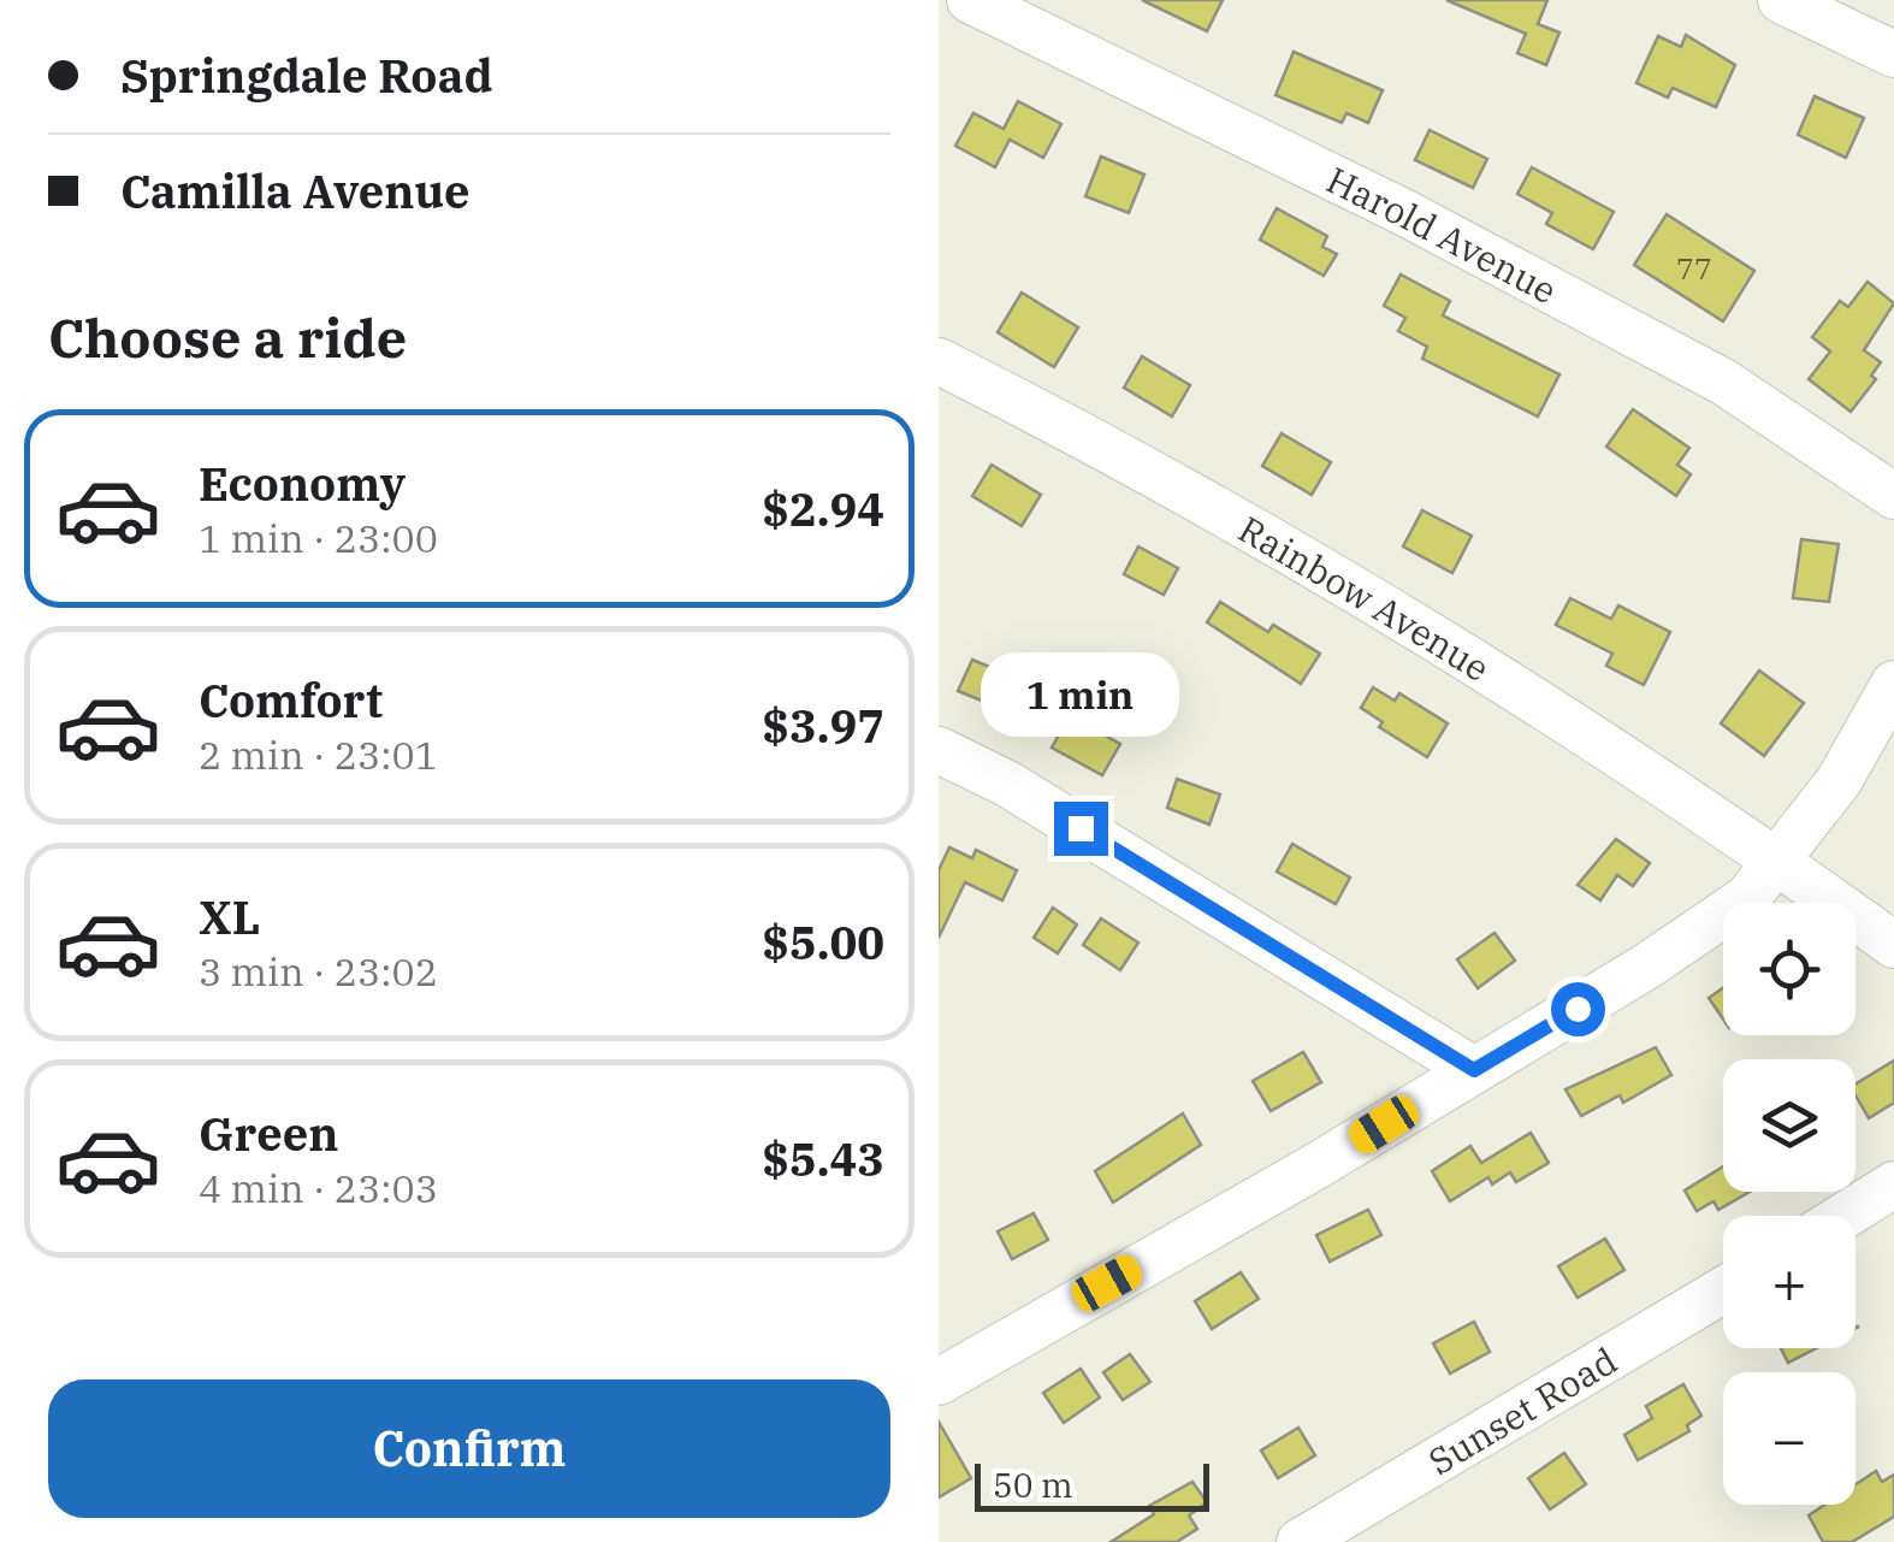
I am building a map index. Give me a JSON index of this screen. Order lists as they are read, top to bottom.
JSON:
{
  "streets": {
    "street": ["Harold Avenue", "Rainbow Avenue", "Sunset Road"]
  },
  "house_numbers": ["77"],
  "scale_bar": "50 m",
  "page": {
    "banner": ["Springdale Road", "Camilla Avenue"],
    "heading": "Choose a ride",
    "list": [
      {
        "name": "Economy",
        "note": "1 min · 23:00",
        "value": "$2.94"
      },
      {
        "name": "Comfort",
        "note": "2 min · 23:01",
        "value": "$3.97"
      },
      {
        "name": "XL",
        "note": "3 min · 23:02",
        "value": "$5.00"
      },
      {
        "name": "Green",
        "note": "4 min · 23:03",
        "value": "$5.43"
      }
    ],
    "bubble": "1 min",
    "map_buttons": ["+", "−"],
    "buttons": "Confirm",
    "scale": "50 m"
  }
}
